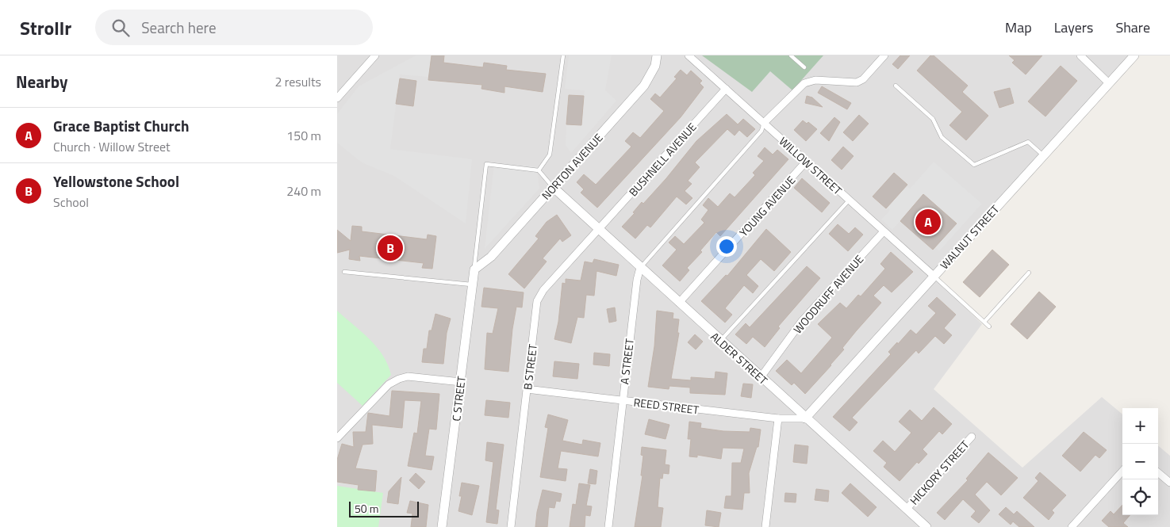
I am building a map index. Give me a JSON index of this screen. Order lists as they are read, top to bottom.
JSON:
{
  "streets": {
    "street": [
      "BUSHNELL AVENUE",
      "WILLOW STREET",
      "NORTON AVENUE",
      "YOUNG AVENUE",
      "WALNUT STREET",
      "WOODRUFF AVENUE",
      "ALDER STREET",
      "A STREET",
      "B STREET",
      "C STREET",
      "REED STREET",
      "HICKORY STREET"
    ]
  },
  "crossings": [
    ["BUSHNELL AVENUE", "WILLOW STREET"],
    ["BUSHNELL AVENUE", "ALDER STREET"],
    ["BUSHNELL AVENUE", "B STREET"],
    ["WILLOW STREET", "YOUNG AVENUE"],
    ["WILLOW STREET", "WALNUT STREET"],
    ["WILLOW STREET", "WOODRUFF AVENUE"],
    ["NORTON AVENUE", "ALDER STREET"],
    ["NORTON AVENUE", "C STREET"],
    ["YOUNG AVENUE", "ALDER STREET"],
    ["WALNUT STREET", "ALDER STREET"],
    ["WALNUT STREET", "REED STREET"],
    ["WOODRUFF AVENUE", "ALDER STREET"],
    ["ALDER STREET", "A STREET"],
    ["ALDER STREET", "B STREET"],
    ["ALDER STREET", "REED STREET"],
    ["ALDER STREET", "HICKORY STREET"],
    ["A STREET", "REED STREET"],
    ["B STREET", "REED STREET"]
  ],
  "scale_bar": "50 m",
  "page": {
    "header": "Strollr",
    "search": "Search here",
    "nav": ["Map", "Layers", "Share"],
    "heading": ["Nearby", "2 results"],
    "list": [
      {
        "mark": "A",
        "name": "Grace Baptist Church",
        "note": "Church · Willow Street",
        "value": "150 m"
      },
      {
        "mark": "B",
        "name": "Yellowstone School",
        "note": "School",
        "value": "240 m"
      }
    ],
    "pins": ["A", "B"],
    "map_buttons": ["+", "−"],
    "scale": "50 m"
  }
}
